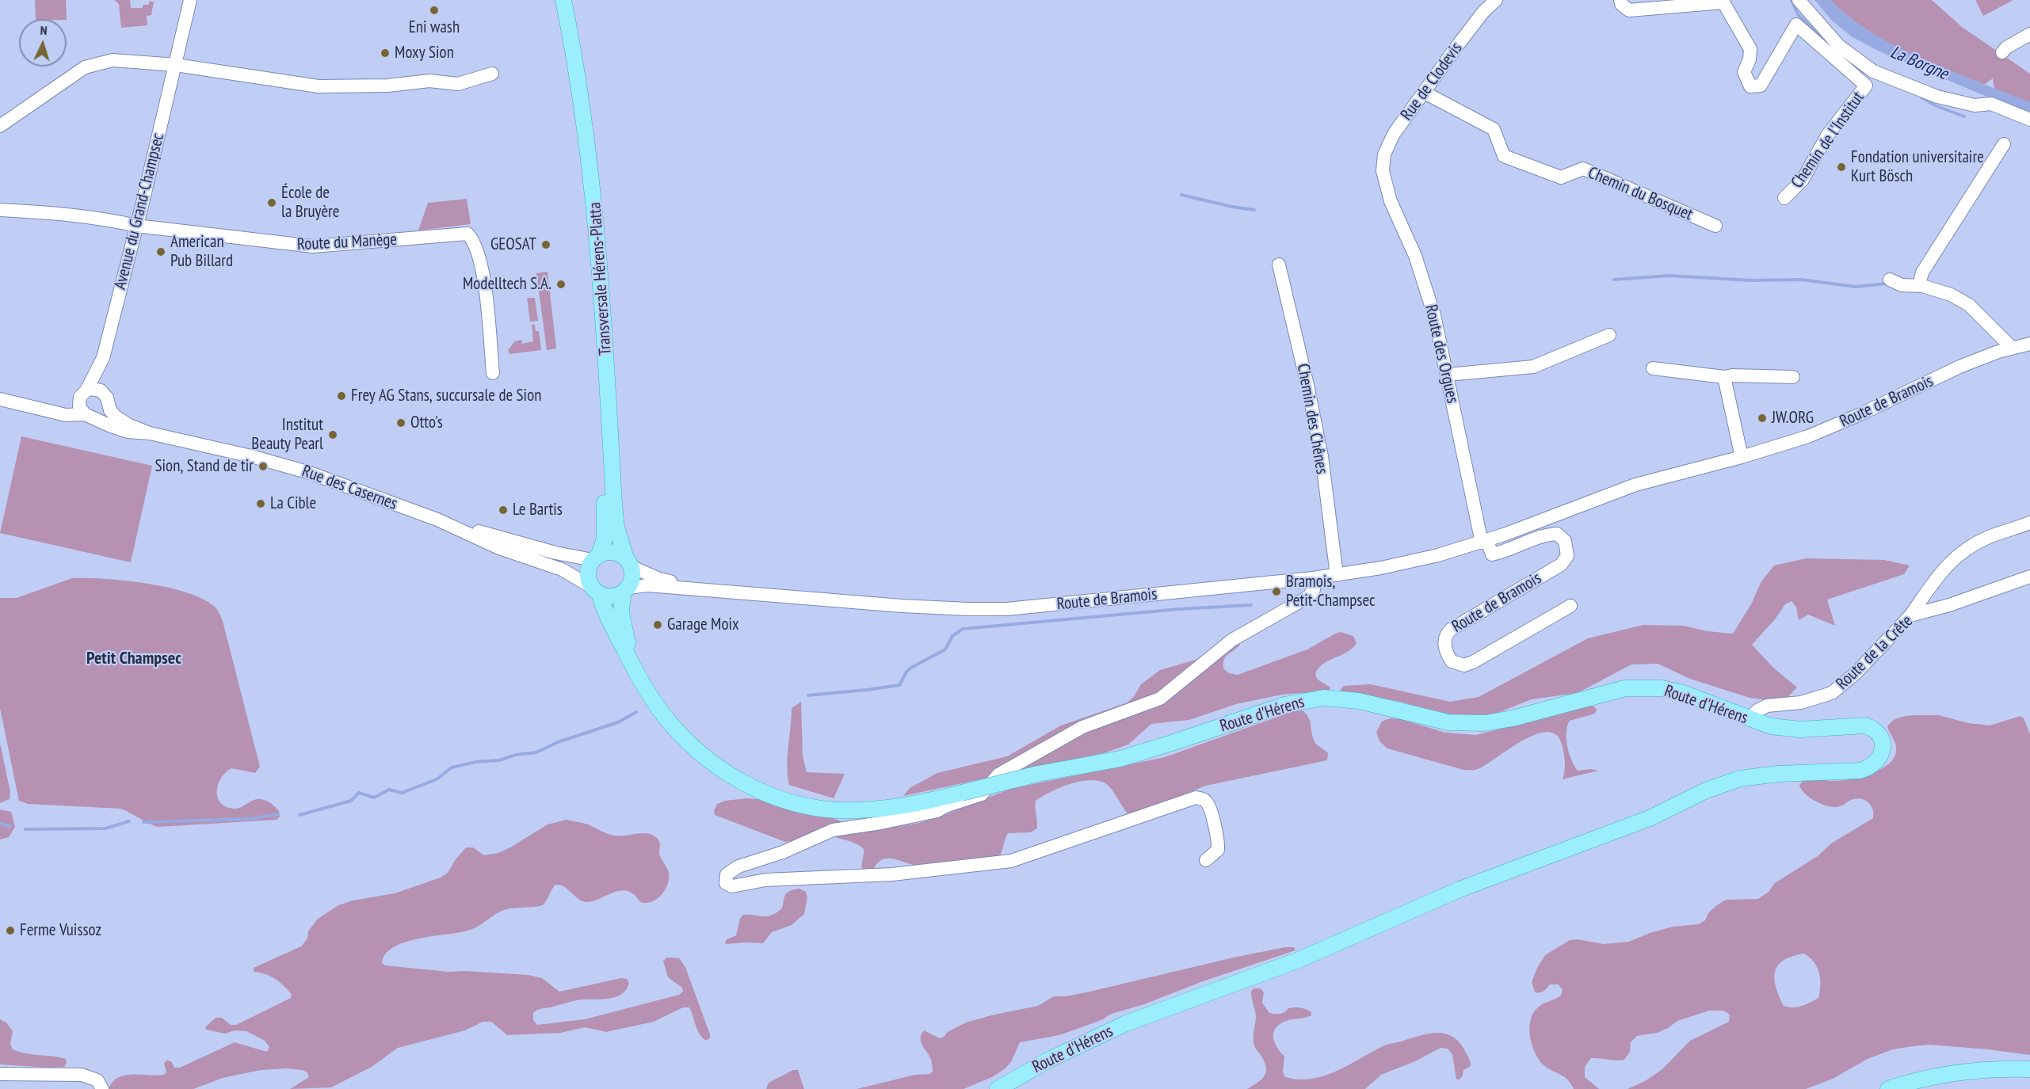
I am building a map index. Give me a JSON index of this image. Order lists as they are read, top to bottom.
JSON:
{
  "streets": {
    "main road": ["Transversale Hérens-Platta", "Route d'Hérens"],
    "street": [
      "Rue de Clodevis",
      "Chemin de l'Institut",
      "Chemin du Bosquet",
      "Avenue du Grand-Champsec",
      "Route du Manège",
      "Route des Orgues",
      "Route de Bramois",
      "Chemin des Chênes",
      "Rue des Casernes",
      "Route de la Crête"
    ]
  },
  "crossings": [
    ["Rue de Clodevis", "Chemin du Bosquet"],
    ["Rue de Clodevis", "Route des Orgues"],
    ["Avenue du Grand-Champsec", "Route du Manège"],
    ["Avenue du Grand-Champsec", "Rue des Casernes"],
    ["Transversale Hérens-Platta", "Route de Bramois"],
    ["Transversale Hérens-Platta", "Rue des Casernes"],
    ["Transversale Hérens-Platta", "Route d'Hérens"],
    ["Route des Orgues", "Route de Bramois"],
    ["Route de Bramois", "Chemin des Chênes"],
    ["Route de Bramois", "Rue des Casernes"],
    ["Route de Bramois", "Route d'Hérens"],
    ["Rue des Casernes", "Route d'Hérens"],
    ["Route de la Crête", "Route d'Hérens"]
  ],
  "districts": ["Petit Champsec"],
  "water": ["La Borgne"],
  "places": [
    "Eni wash",
    "Moxy Sion",
    "Fondation universitaire Kurt Bösch",
    "École de la Bruyère",
    "GEOSAT",
    "American Pub Billard",
    "Modelltech S.A.",
    "Frey AG Stans, succursale de Sion",
    "JW.ORG",
    "Otto's",
    "Institut Beauty Pearl",
    "Sion, Stand de tir",
    "La Cible",
    "Le Bartis",
    "Bramois, Petit-Champsec",
    "Garage Moix",
    "Ferme Vuissoz"
  ],
  "north": "top"
}
